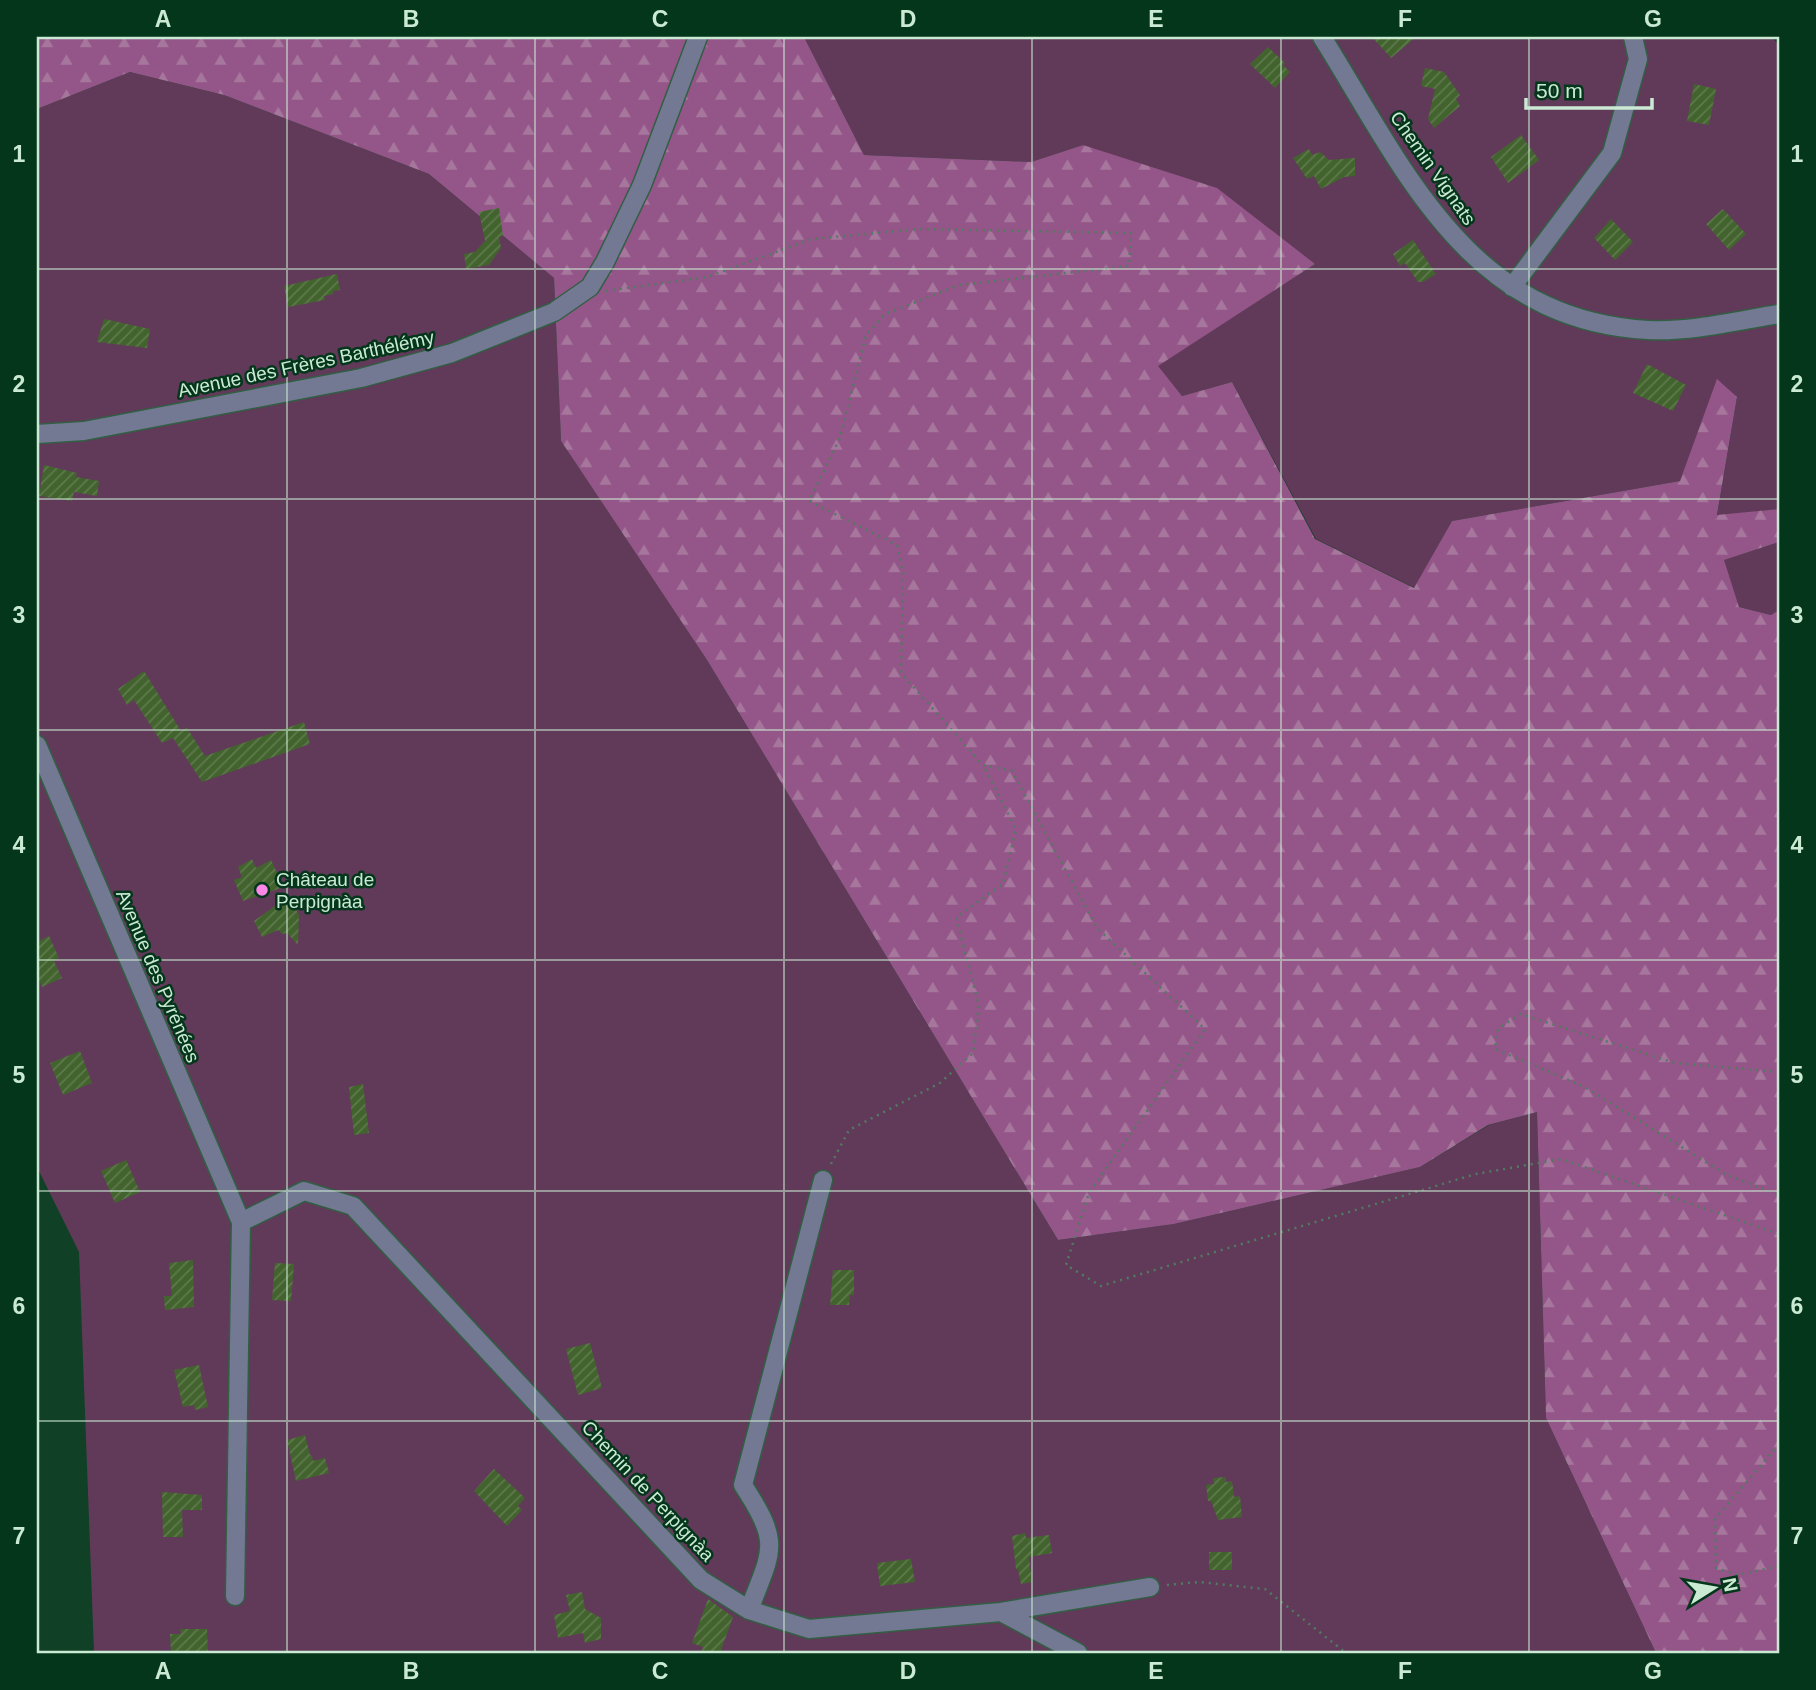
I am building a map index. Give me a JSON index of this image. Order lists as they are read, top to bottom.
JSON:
{
  "streets": {
    "street": [
      "Chemin Vignats",
      "Avenue des Frères Barthélémy",
      "Avenue des Pyrénées",
      "Chemin de Perpignàa"
    ]
  },
  "crossings": [
    ["Avenue des Pyrénées", "Chemin de Perpignàa"]
  ],
  "places": ["Château de Perpignàa"],
  "scale_bar": "50 m",
  "north": "right",
  "grid": {
    "columns": [
      "A",
      "B",
      "C",
      "D",
      "E",
      "F",
      "G"
    ],
    "rows": [
      "1",
      "2",
      "3",
      "4",
      "5",
      "6",
      "7"
    ]
  }
}
